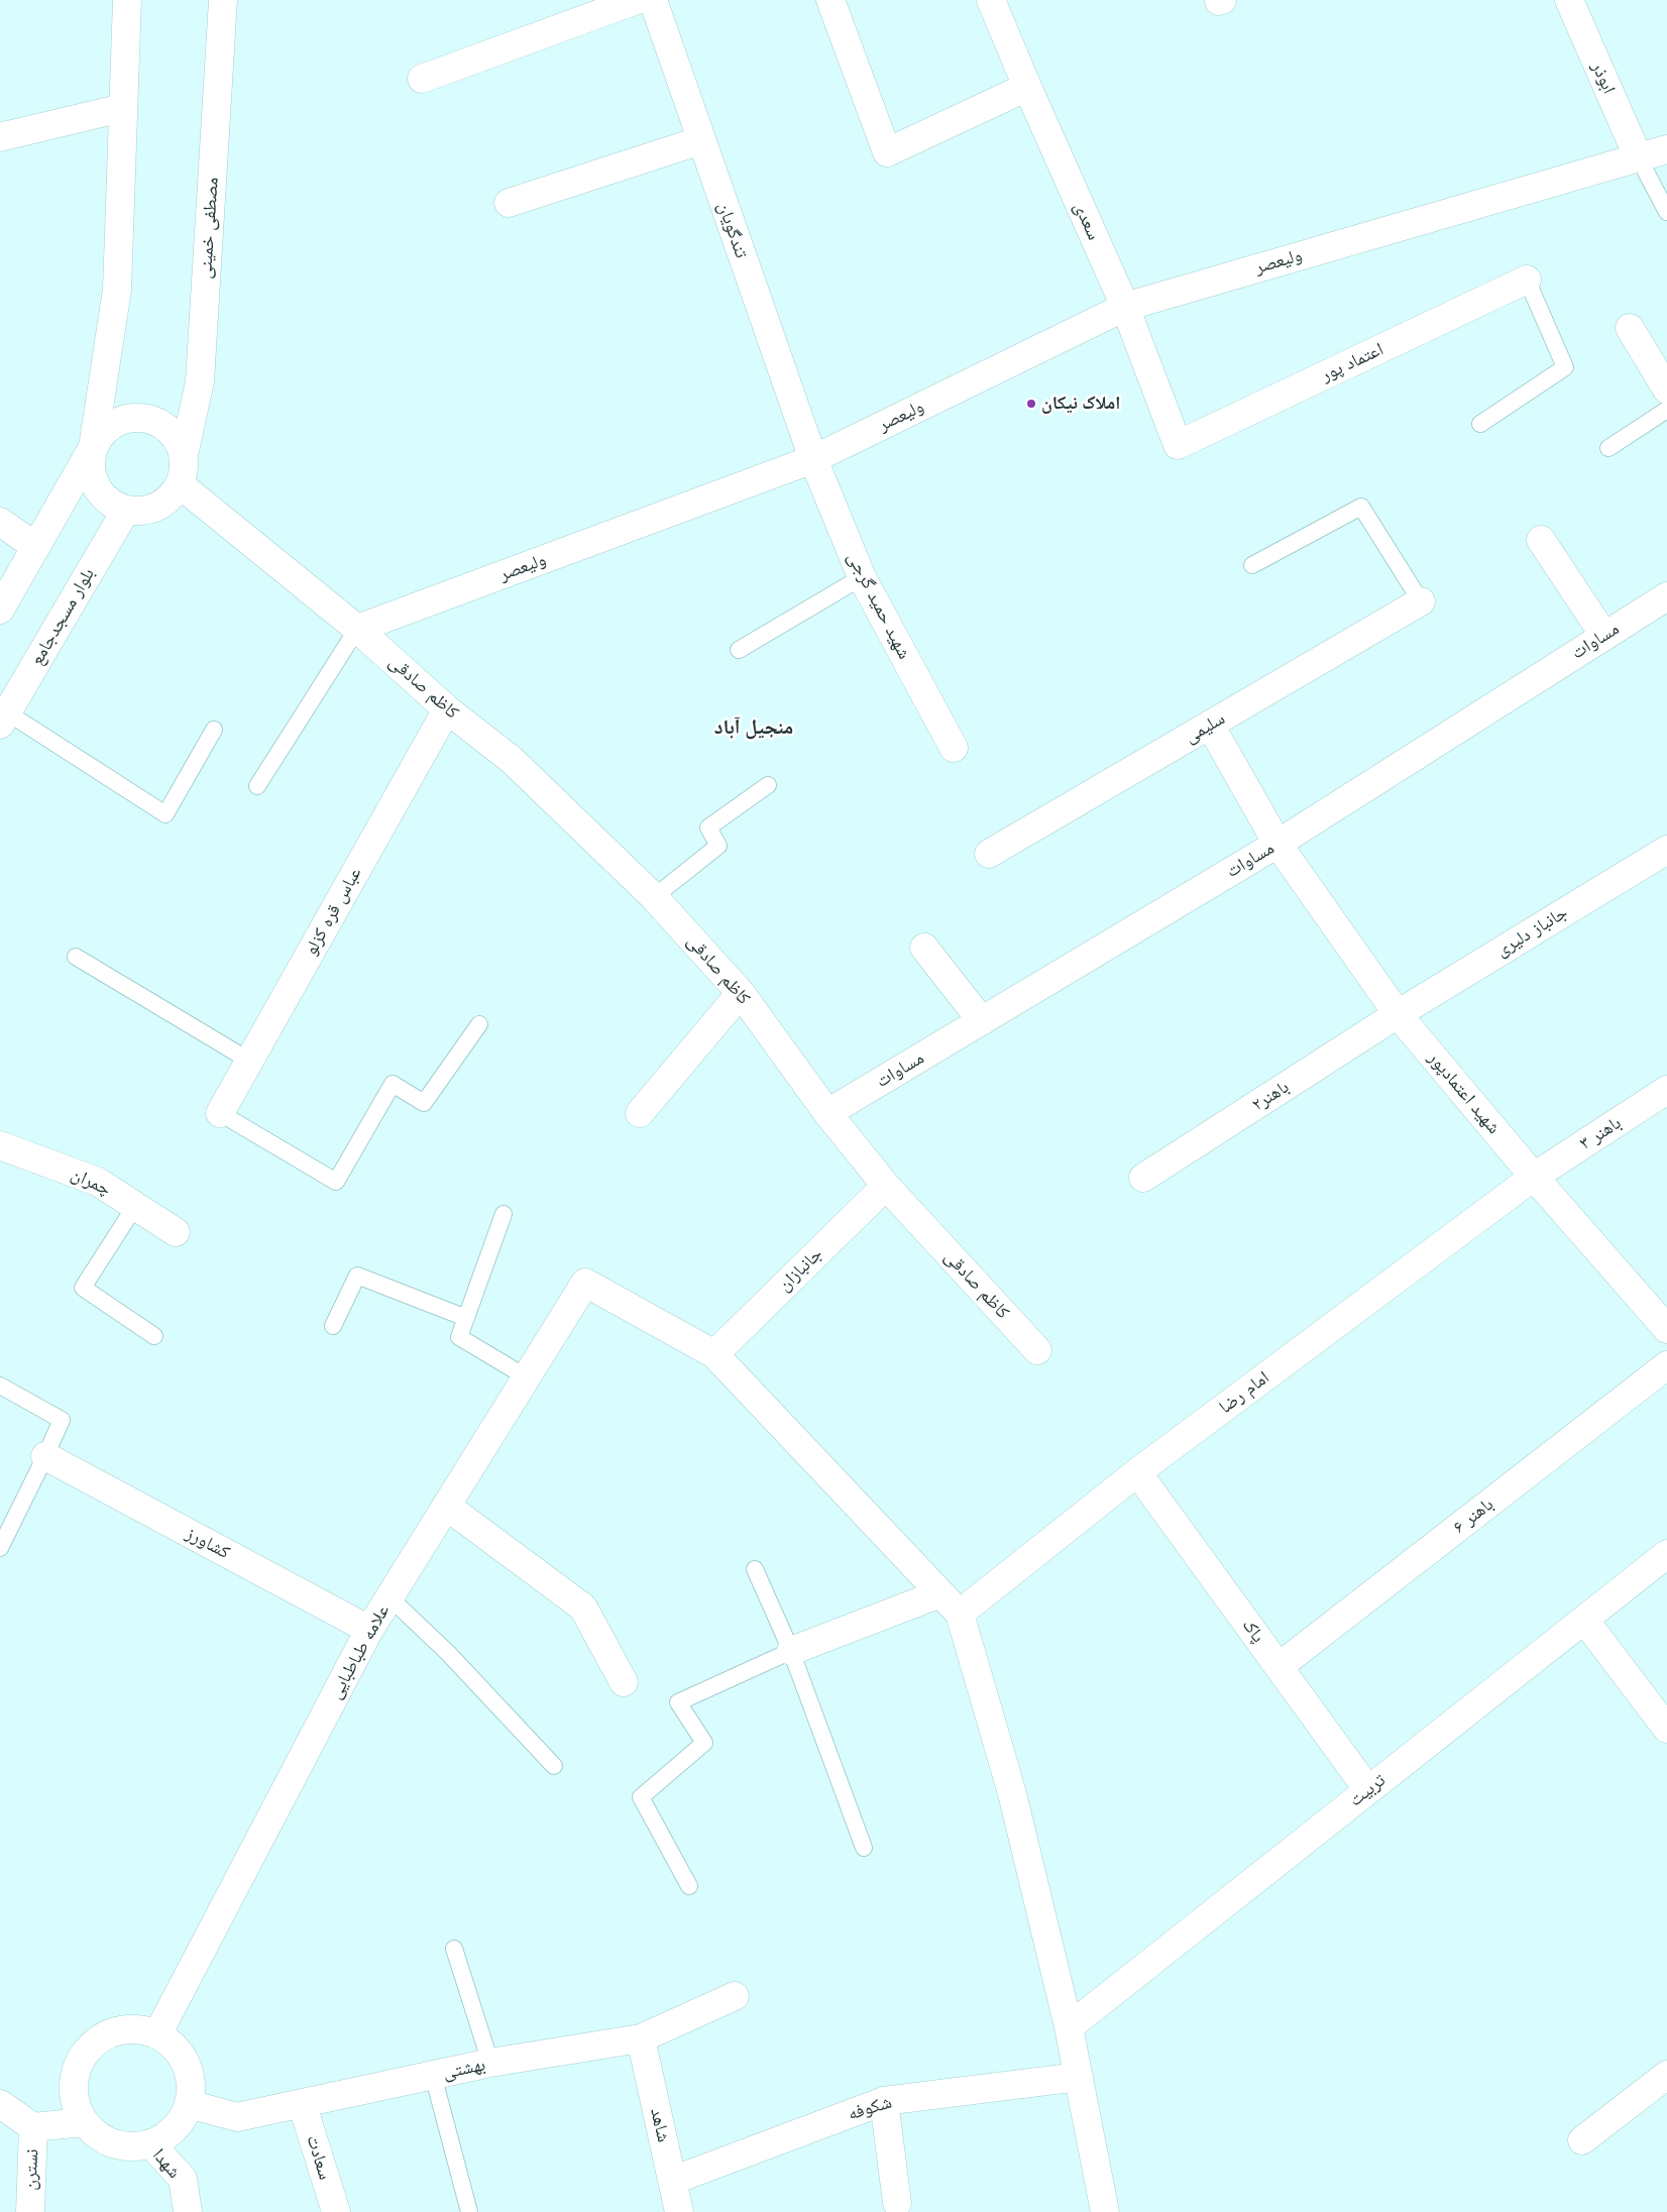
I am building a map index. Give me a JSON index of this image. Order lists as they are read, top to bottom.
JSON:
{
  "streets": {
    "street": [
      "ابوذر",
      "سعدی",
      "مصطفی خمینی",
      "تندگویان",
      "ولیعصر",
      "اعتماد پور",
      "شهید حمید گرجی",
      "بلوار مسجدجامع",
      "مساوات",
      "کاظم صادقی",
      "سلیمی",
      "عباس قره کزلو",
      "جانباز دلیری",
      "شهید اعتمادپور",
      "باهنر۲",
      "باهنر ۳",
      "چمران",
      "جانبازان",
      "امام رضا",
      "باهنر ۶",
      "کشاورز",
      "پاک",
      "علامه طباطبایی",
      "تربیت",
      "بهشتی",
      "شکوفه",
      "شاهد",
      "سعادت",
      "شهدا",
      "نسترن"
    ]
  },
  "crossings": [
    ["ابوذر", "ولیعصر"],
    ["سعدی", "ولیعصر"],
    ["سعدی", "اعتماد پور"],
    ["مصطفی خمینی", "بلوار مسجدجامع"],
    ["تندگویان", "ولیعصر"],
    ["تندگویان", "شهید حمید گرجی"],
    ["ولیعصر", "شهید حمید گرجی"],
    ["ولیعصر", "کاظم صادقی"],
    ["مساوات", "کاظم صادقی"],
    ["مساوات", "شهید اعتمادپور"],
    ["کاظم صادقی", "عباس قره کزلو"],
    ["کاظم صادقی", "جانبازان"],
    ["سلیمی", "شهید اعتمادپور"],
    ["جانباز دلیری", "شهید اعتمادپور"],
    ["جانباز دلیری", "باهنر۲"],
    ["شهید اعتمادپور", "باهنر۲"],
    ["شهید اعتمادپور", "باهنر ۳"],
    ["شهید اعتمادپور", "امام رضا"],
    ["باهنر ۳", "امام رضا"],
    ["جانبازان", "علامه طباطبایی"],
    ["امام رضا", "پاک"],
    ["باهنر ۶", "پاک"],
    ["کشاورز", "علامه طباطبایی"],
    ["پاک", "تربیت"],
    ["علامه طباطبایی", "بهشتی"],
    ["علامه طباطبایی", "شهدا"],
    ["بهشتی", "شاهد"],
    ["بهشتی", "سعادت"],
    ["بهشتی", "شهدا"],
    ["شکوفه", "شاهد"]
  ],
  "districts": ["منجیل آباد"],
  "places": ["املاک نیکان"]
}
